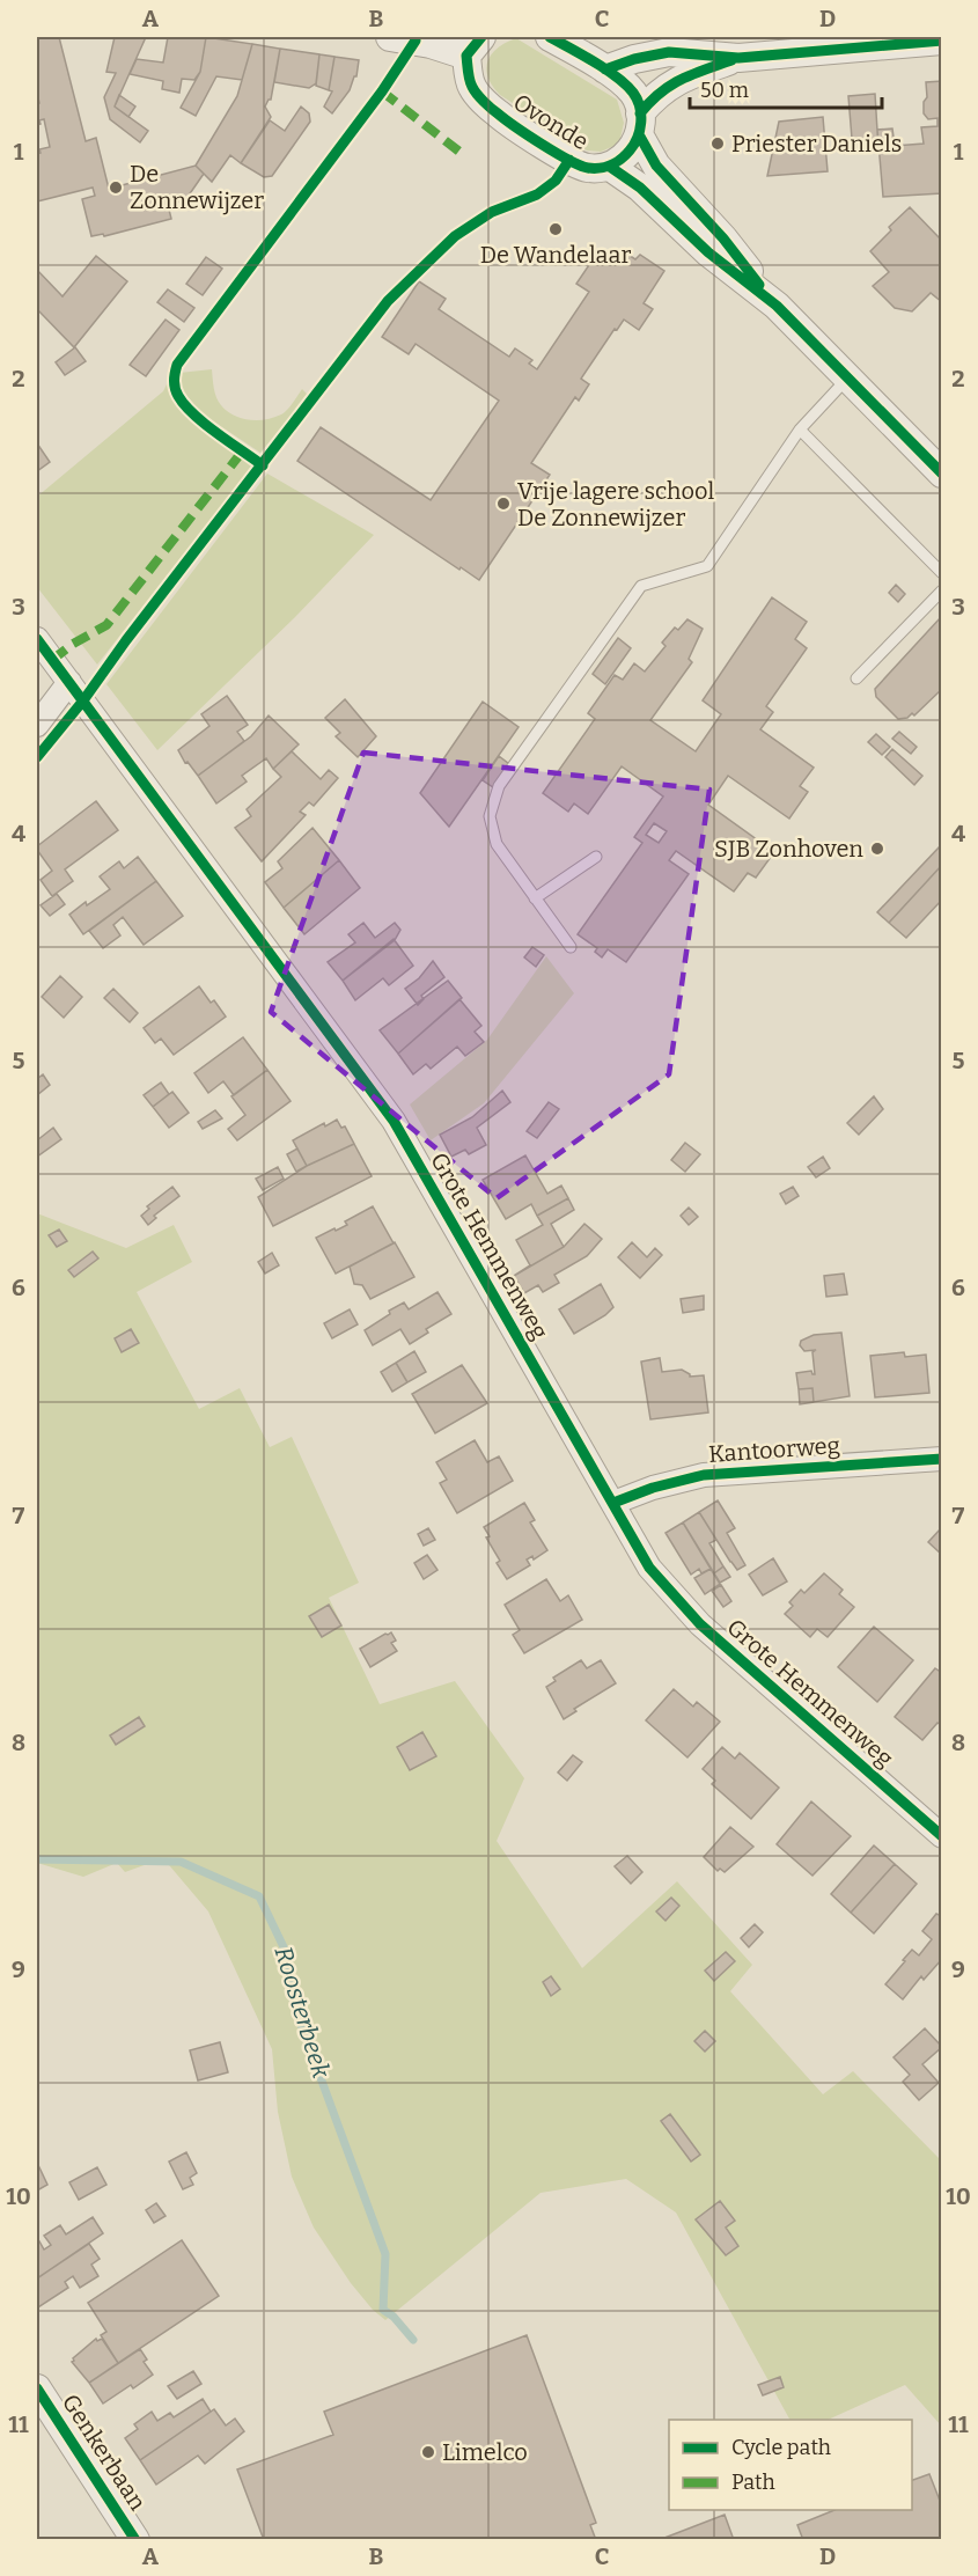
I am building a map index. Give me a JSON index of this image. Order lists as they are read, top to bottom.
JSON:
{
  "streets": {
    "street": [
      "Ovonde",
      "Grote Hemmenweg",
      "Kantoorweg",
      "Genkerbaan"
    ]
  },
  "crossings": [
    ["Grote Hemmenweg", "Kantoorweg"]
  ],
  "water": ["Roosterbeek"],
  "places": [
    "Priester Daniels",
    "De Zonnewijzer",
    "De Wandelaar",
    "Vrije lagere school De Zonnewijzer",
    "SJB Zonhoven",
    "Limelco"
  ],
  "legend": ["Cycle path", "Path"],
  "scale_bar": "50 m",
  "grid": {
    "columns": [
      "A",
      "B",
      "C",
      "D"
    ],
    "rows": [
      "1",
      "2",
      "3",
      "4",
      "5",
      "6",
      "7",
      "8",
      "9",
      "10",
      "11"
    ]
  }
}
